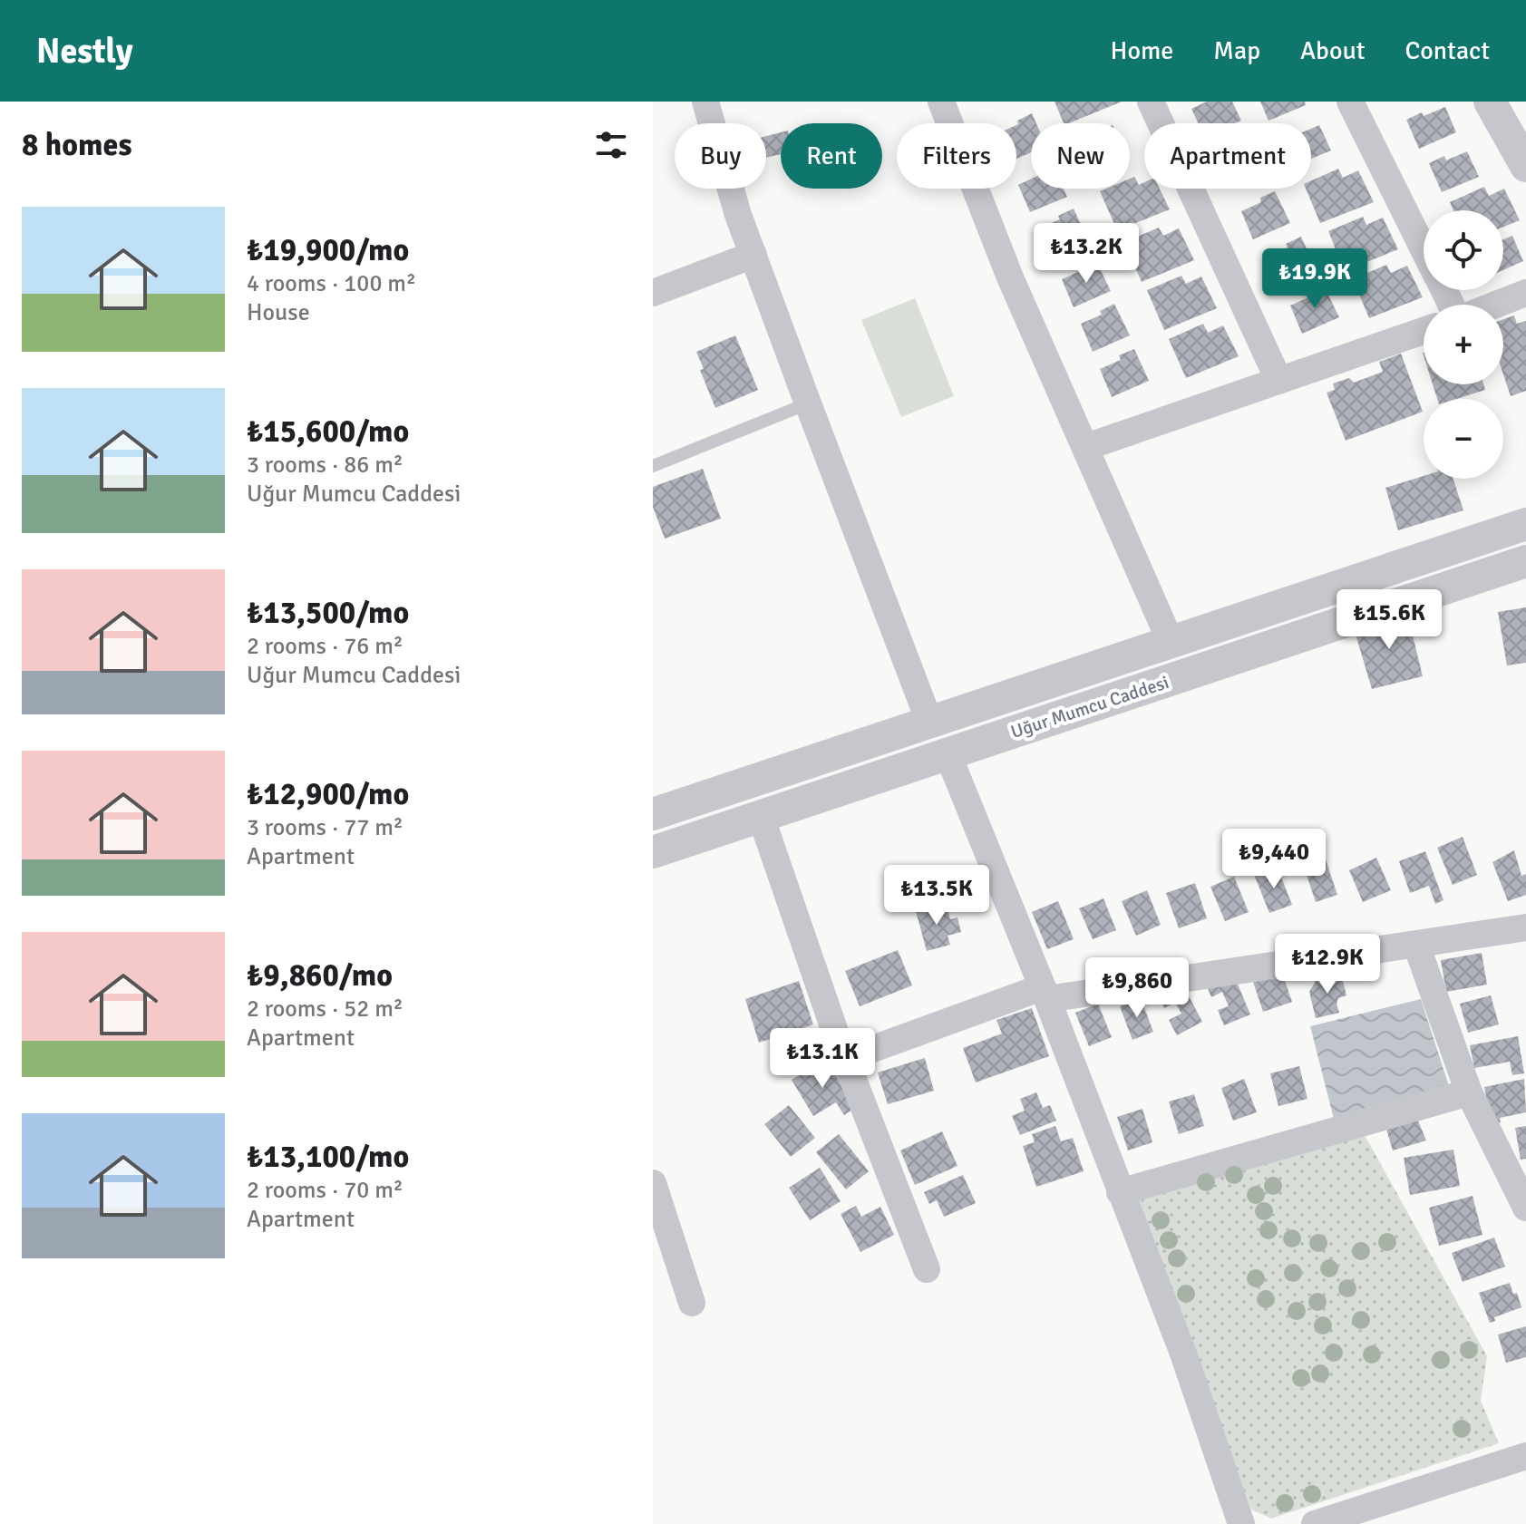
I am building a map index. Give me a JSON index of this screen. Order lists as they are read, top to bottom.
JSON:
{
  "streets": {
    "street": ["Uğur Mumcu Caddesi"]
  },
  "page": {
    "header": "Nestly",
    "nav": [
      "Home",
      "Map",
      "About",
      "Contact"
    ],
    "heading": "8 homes",
    "chip": [
      "Buy",
      "Rent",
      "Filters",
      "New",
      "Apartment"
    ],
    "list": [
      {
        "name": "₺19,900/mo",
        "note": "4 rooms · 100 m² · House"
      },
      {
        "name": "₺15,600/mo",
        "note": "3 rooms · 86 m² · Uğur Mumcu Caddesi"
      },
      {
        "name": "₺13,500/mo",
        "note": "2 rooms · 76 m² · Uğur Mumcu Caddesi"
      },
      {
        "name": "₺12,900/mo",
        "note": "3 rooms · 77 m² · Apartment"
      },
      {
        "name": "₺9,860/mo",
        "note": "2 rooms · 52 m² · Apartment"
      },
      {
        "name": "₺13,100/mo",
        "note": "2 rooms · 70 m² · Apartment"
      }
    ],
    "map_buttons": ["+", "−"],
    "price": [
      "₺13.2K",
      "₺19.9K",
      "₺15.6K",
      "₺9,440",
      "₺13.5K",
      "₺12.9K",
      "₺9,860",
      "₺13.1K"
    ]
  }
}
